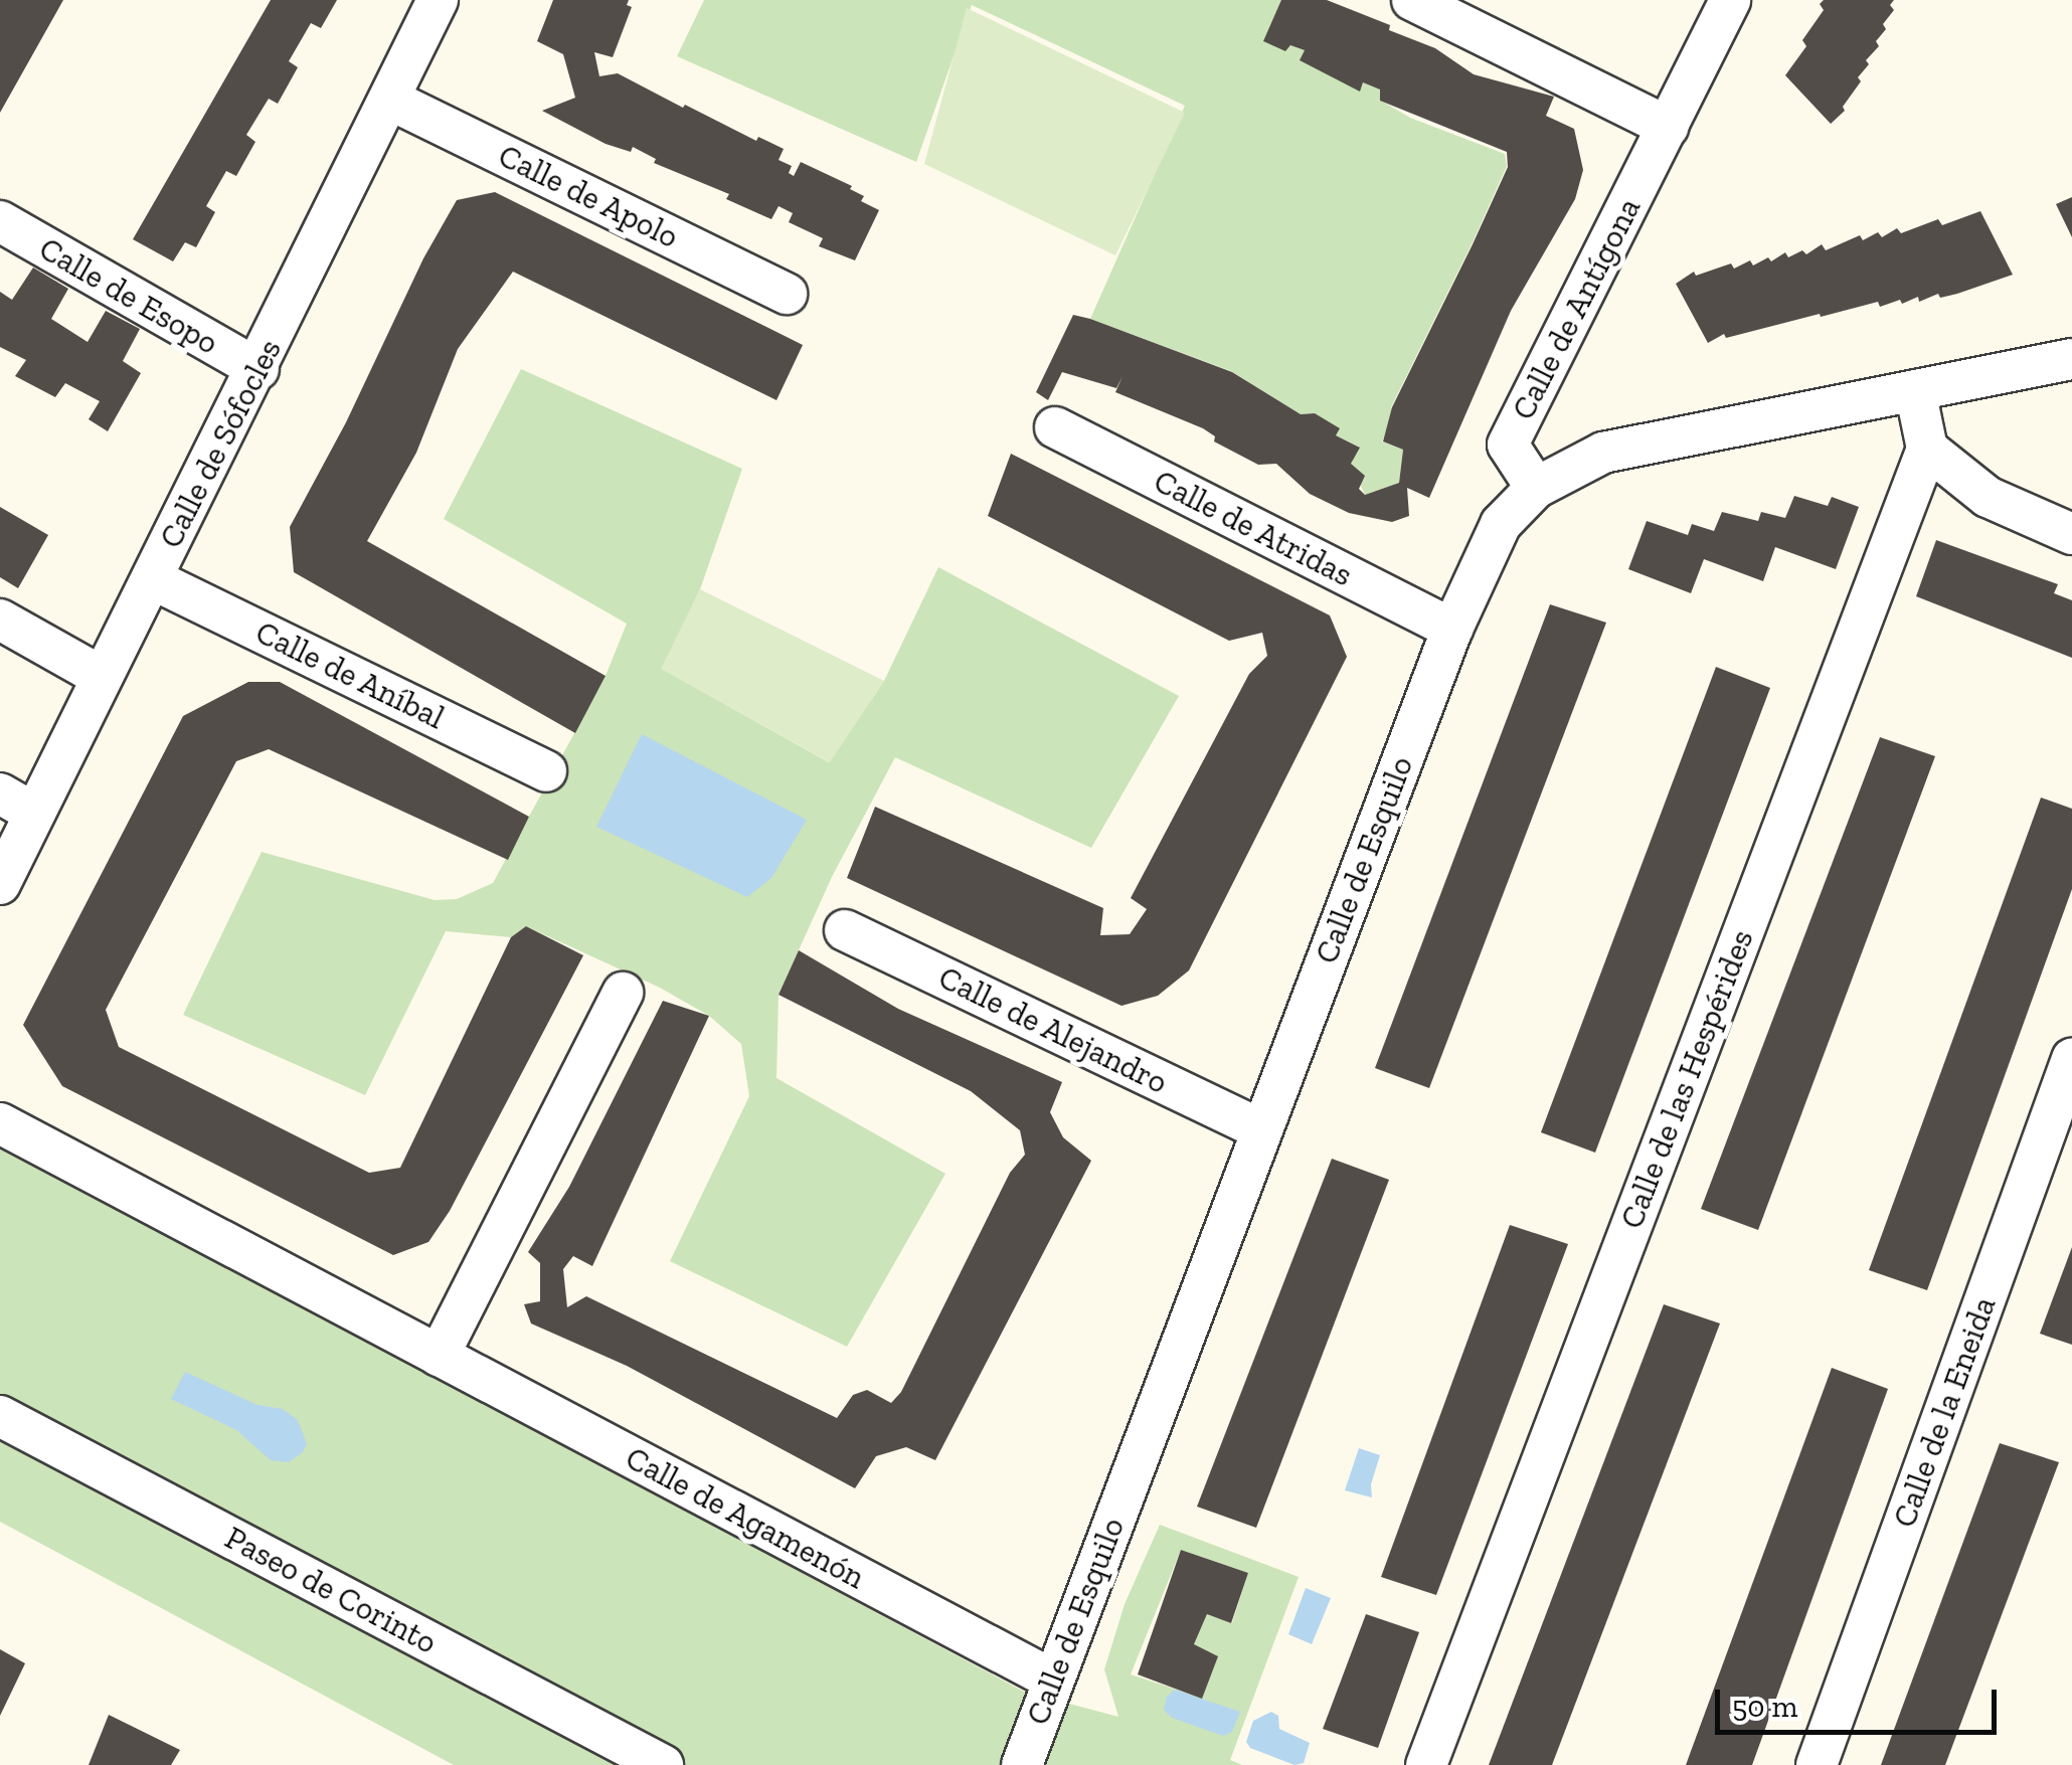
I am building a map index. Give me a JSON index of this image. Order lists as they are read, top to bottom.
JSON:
{
  "streets": {
    "street": [
      "Calle de Apolo",
      "Calle de Esopo",
      "Calle de Antígona",
      "Calle de Sófocles",
      "Calle de Atridas",
      "Calle de Aníbal",
      "Calle de Esquilo",
      "Calle de Alejandro",
      "Calle de las Hespérides",
      "Calle de la Eneida",
      "Calle de Agamenón",
      "Paseo de Corinto"
    ]
  },
  "crossings": [
    ["Calle de Apolo", "Calle de Sófocles"],
    ["Calle de Esopo", "Calle de Sófocles"],
    ["Calle de Antígona", "Calle de Esquilo"],
    ["Calle de Sófocles", "Calle de Aníbal"],
    ["Calle de Atridas", "Calle de Esquilo"],
    ["Calle de Esquilo", "Calle de Alejandro"],
    ["Calle de Esquilo", "Calle de Agamenón"]
  ],
  "scale_bar": "50 m"
}
